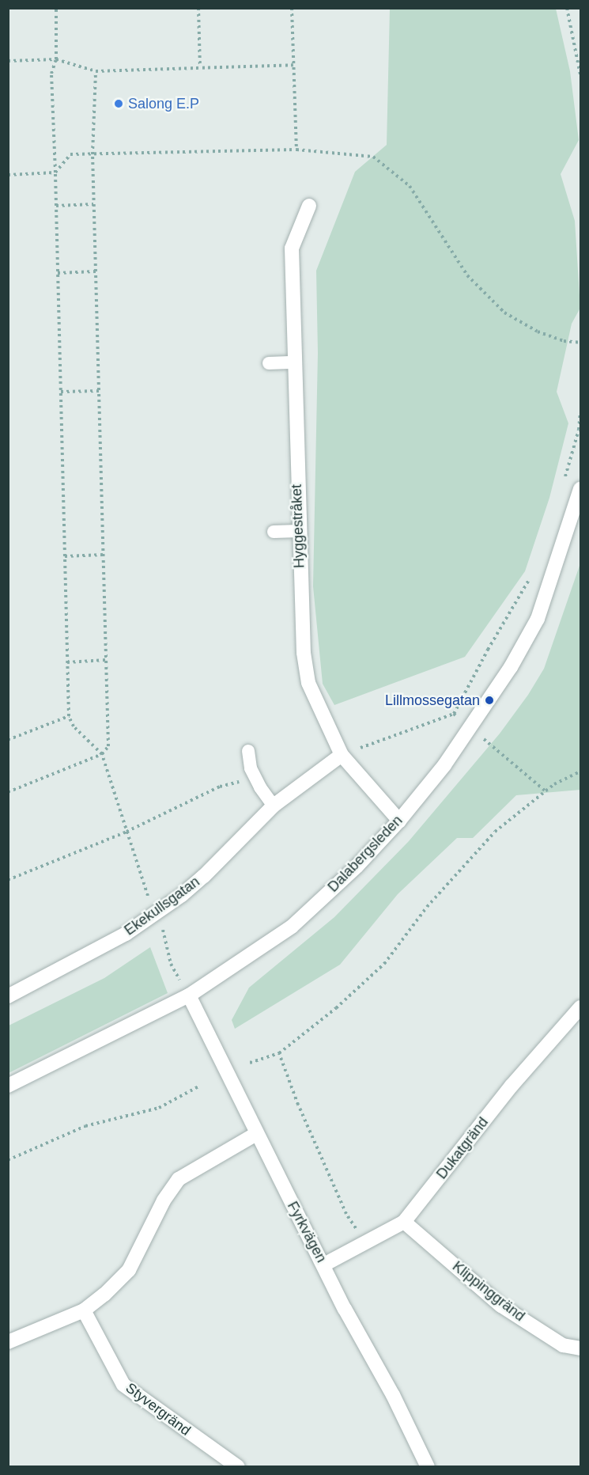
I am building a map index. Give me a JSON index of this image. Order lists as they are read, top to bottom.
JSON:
{
  "streets": {
    "street": [
      "Hyggestråket",
      "Dalabergsleden",
      "Ekekullsgatan",
      "Dukatgränd",
      "Fyrkvägen",
      "Klippinggränd",
      "Styvergränd"
    ]
  },
  "crossings": [
    ["Hyggestråket", "Dalabergsleden"],
    ["Hyggestråket", "Ekekullsgatan"],
    ["Dalabergsleden", "Fyrkvägen"],
    ["Dukatgränd", "Fyrkvägen"],
    ["Dukatgränd", "Klippinggränd"]
  ],
  "places": ["Salong E.P", "Lillmossegatan"]
}
